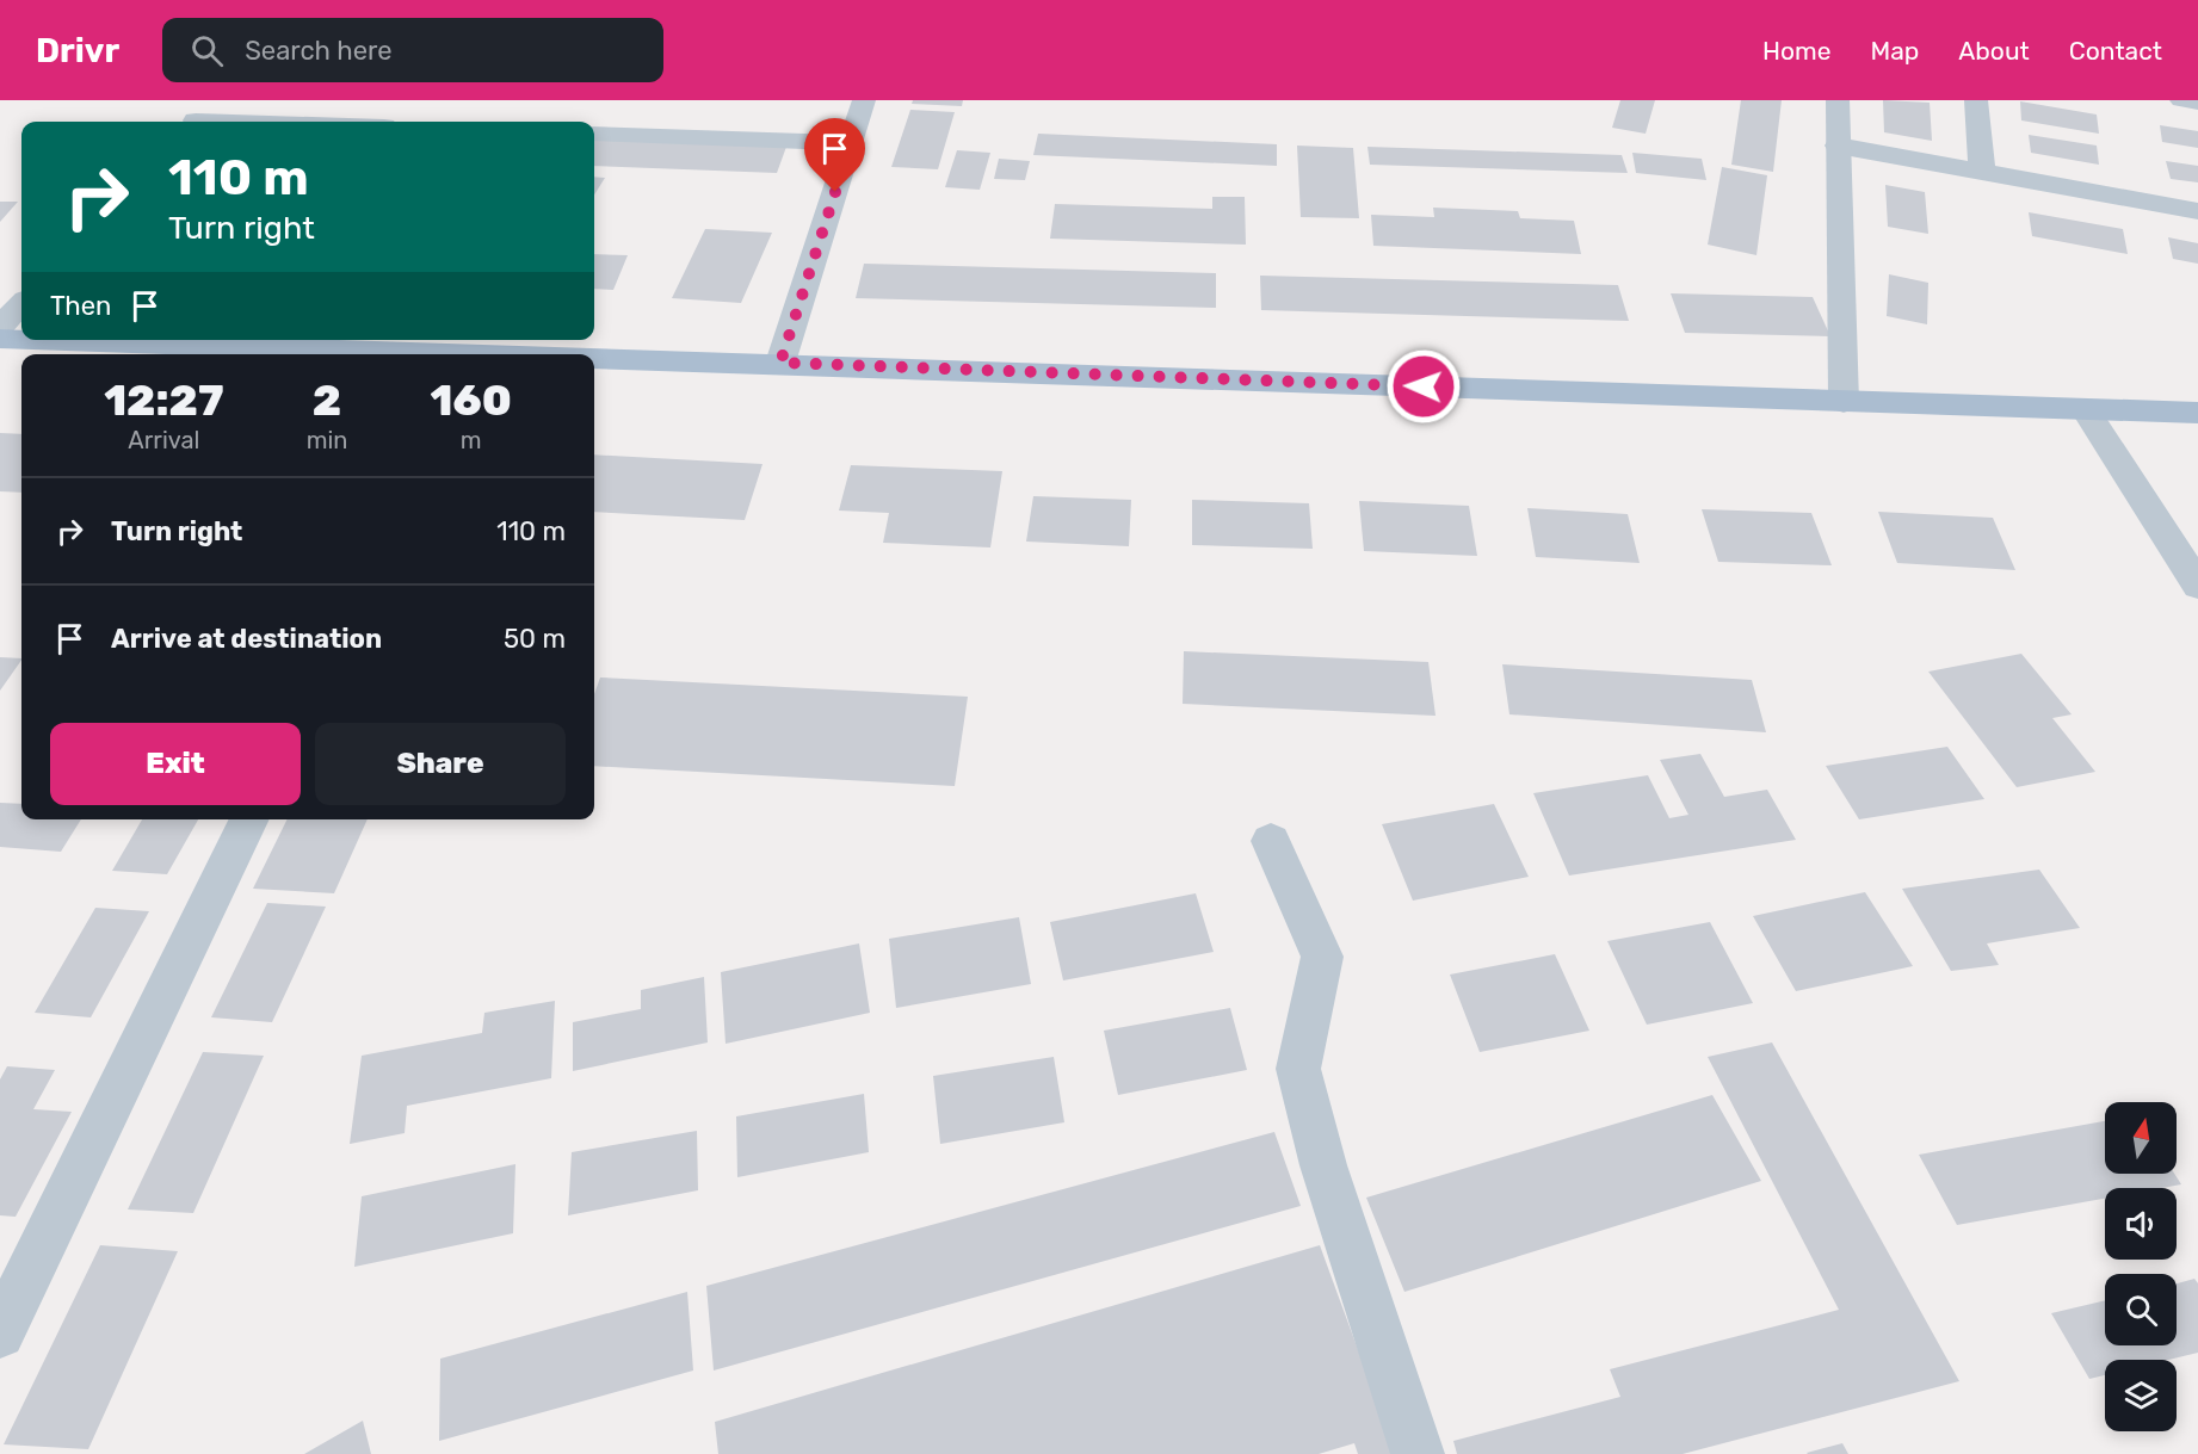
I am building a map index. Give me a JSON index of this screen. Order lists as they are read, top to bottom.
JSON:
{
  "north": "top",
  "page": {
    "header": "Drivr",
    "search": "Search here",
    "nav": [
      "Home",
      "Map",
      "About",
      "Contact"
    ],
    "turn": ["110 m", "Turn right"],
    "then": "Then",
    "eta": [
      "12:27",
      "Arrival",
      "2",
      "min",
      "160",
      "m"
    ],
    "list": [
      {
        "name": "Turn right",
        "value": "110 m"
      },
      {
        "name": "Arrive at destination",
        "value": "50 m"
      }
    ],
    "buttons": ["Exit", "Share"]
  }
}
